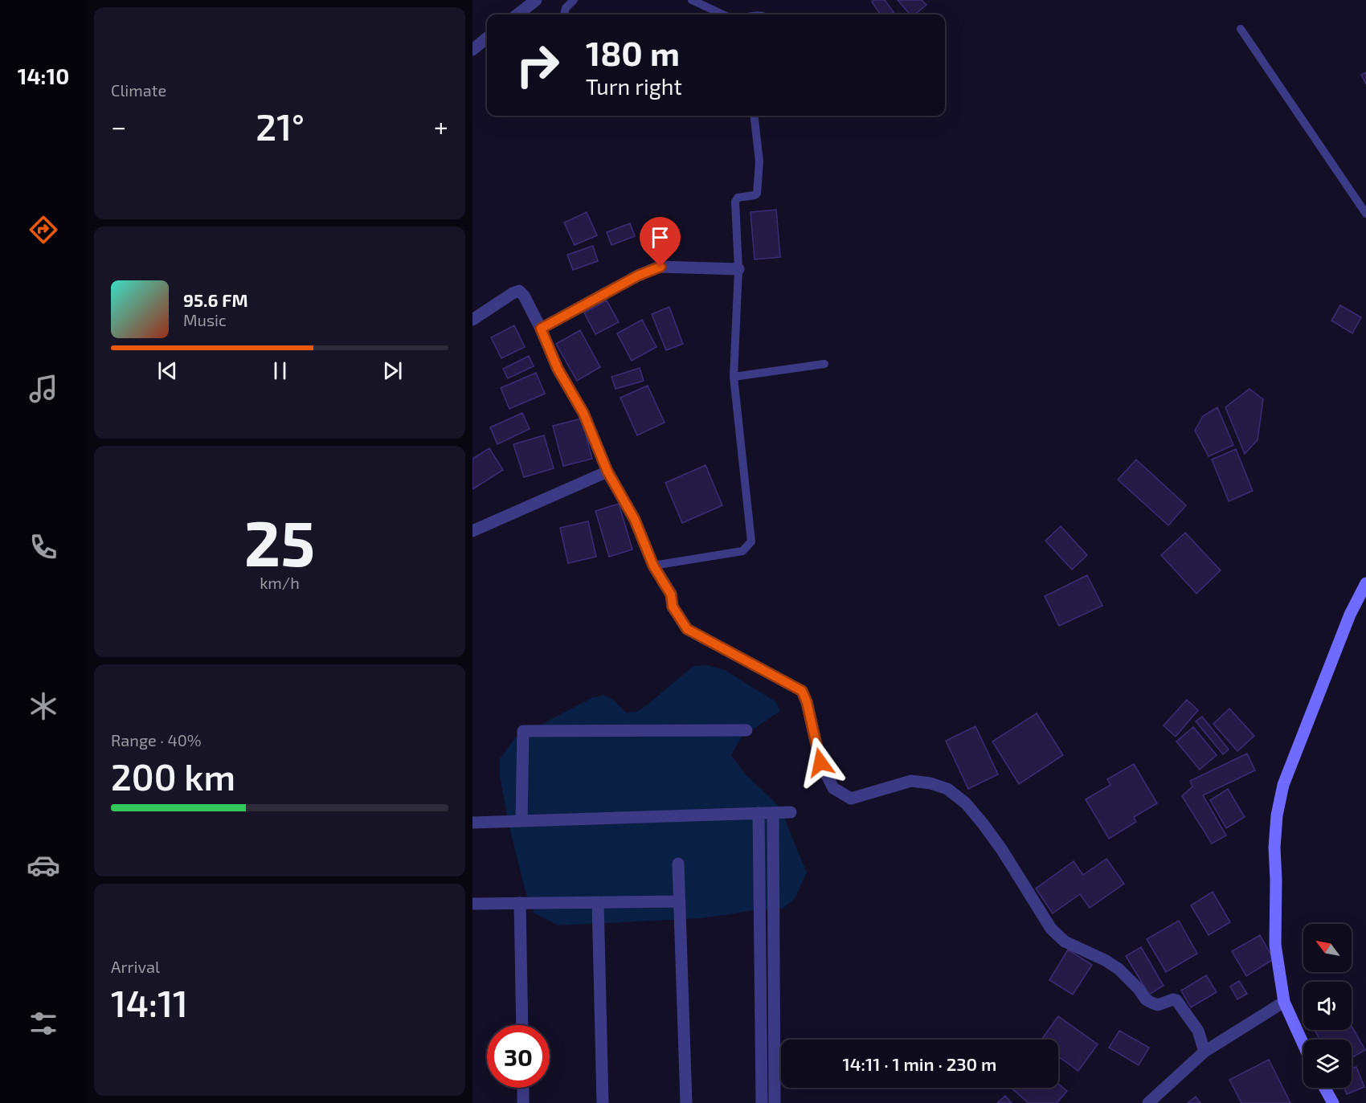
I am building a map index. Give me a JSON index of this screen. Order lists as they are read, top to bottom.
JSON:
{
  "north": "top left",
  "page": {
    "tabs": "14:10",
    "tile": [
      "Climate",
      ["25", "km/h"],
      ["Range · 40%", "200 km"],
      ["Arrival", "14:11"]
    ],
    "turn": ["180 m", "Turn right"],
    "heat": ["−", "21°", "+"],
    "song": ["95.6 FM", "Music"],
    "limit": "30",
    "trip": "14:11 · 1 min · 230 m"
  }
}
